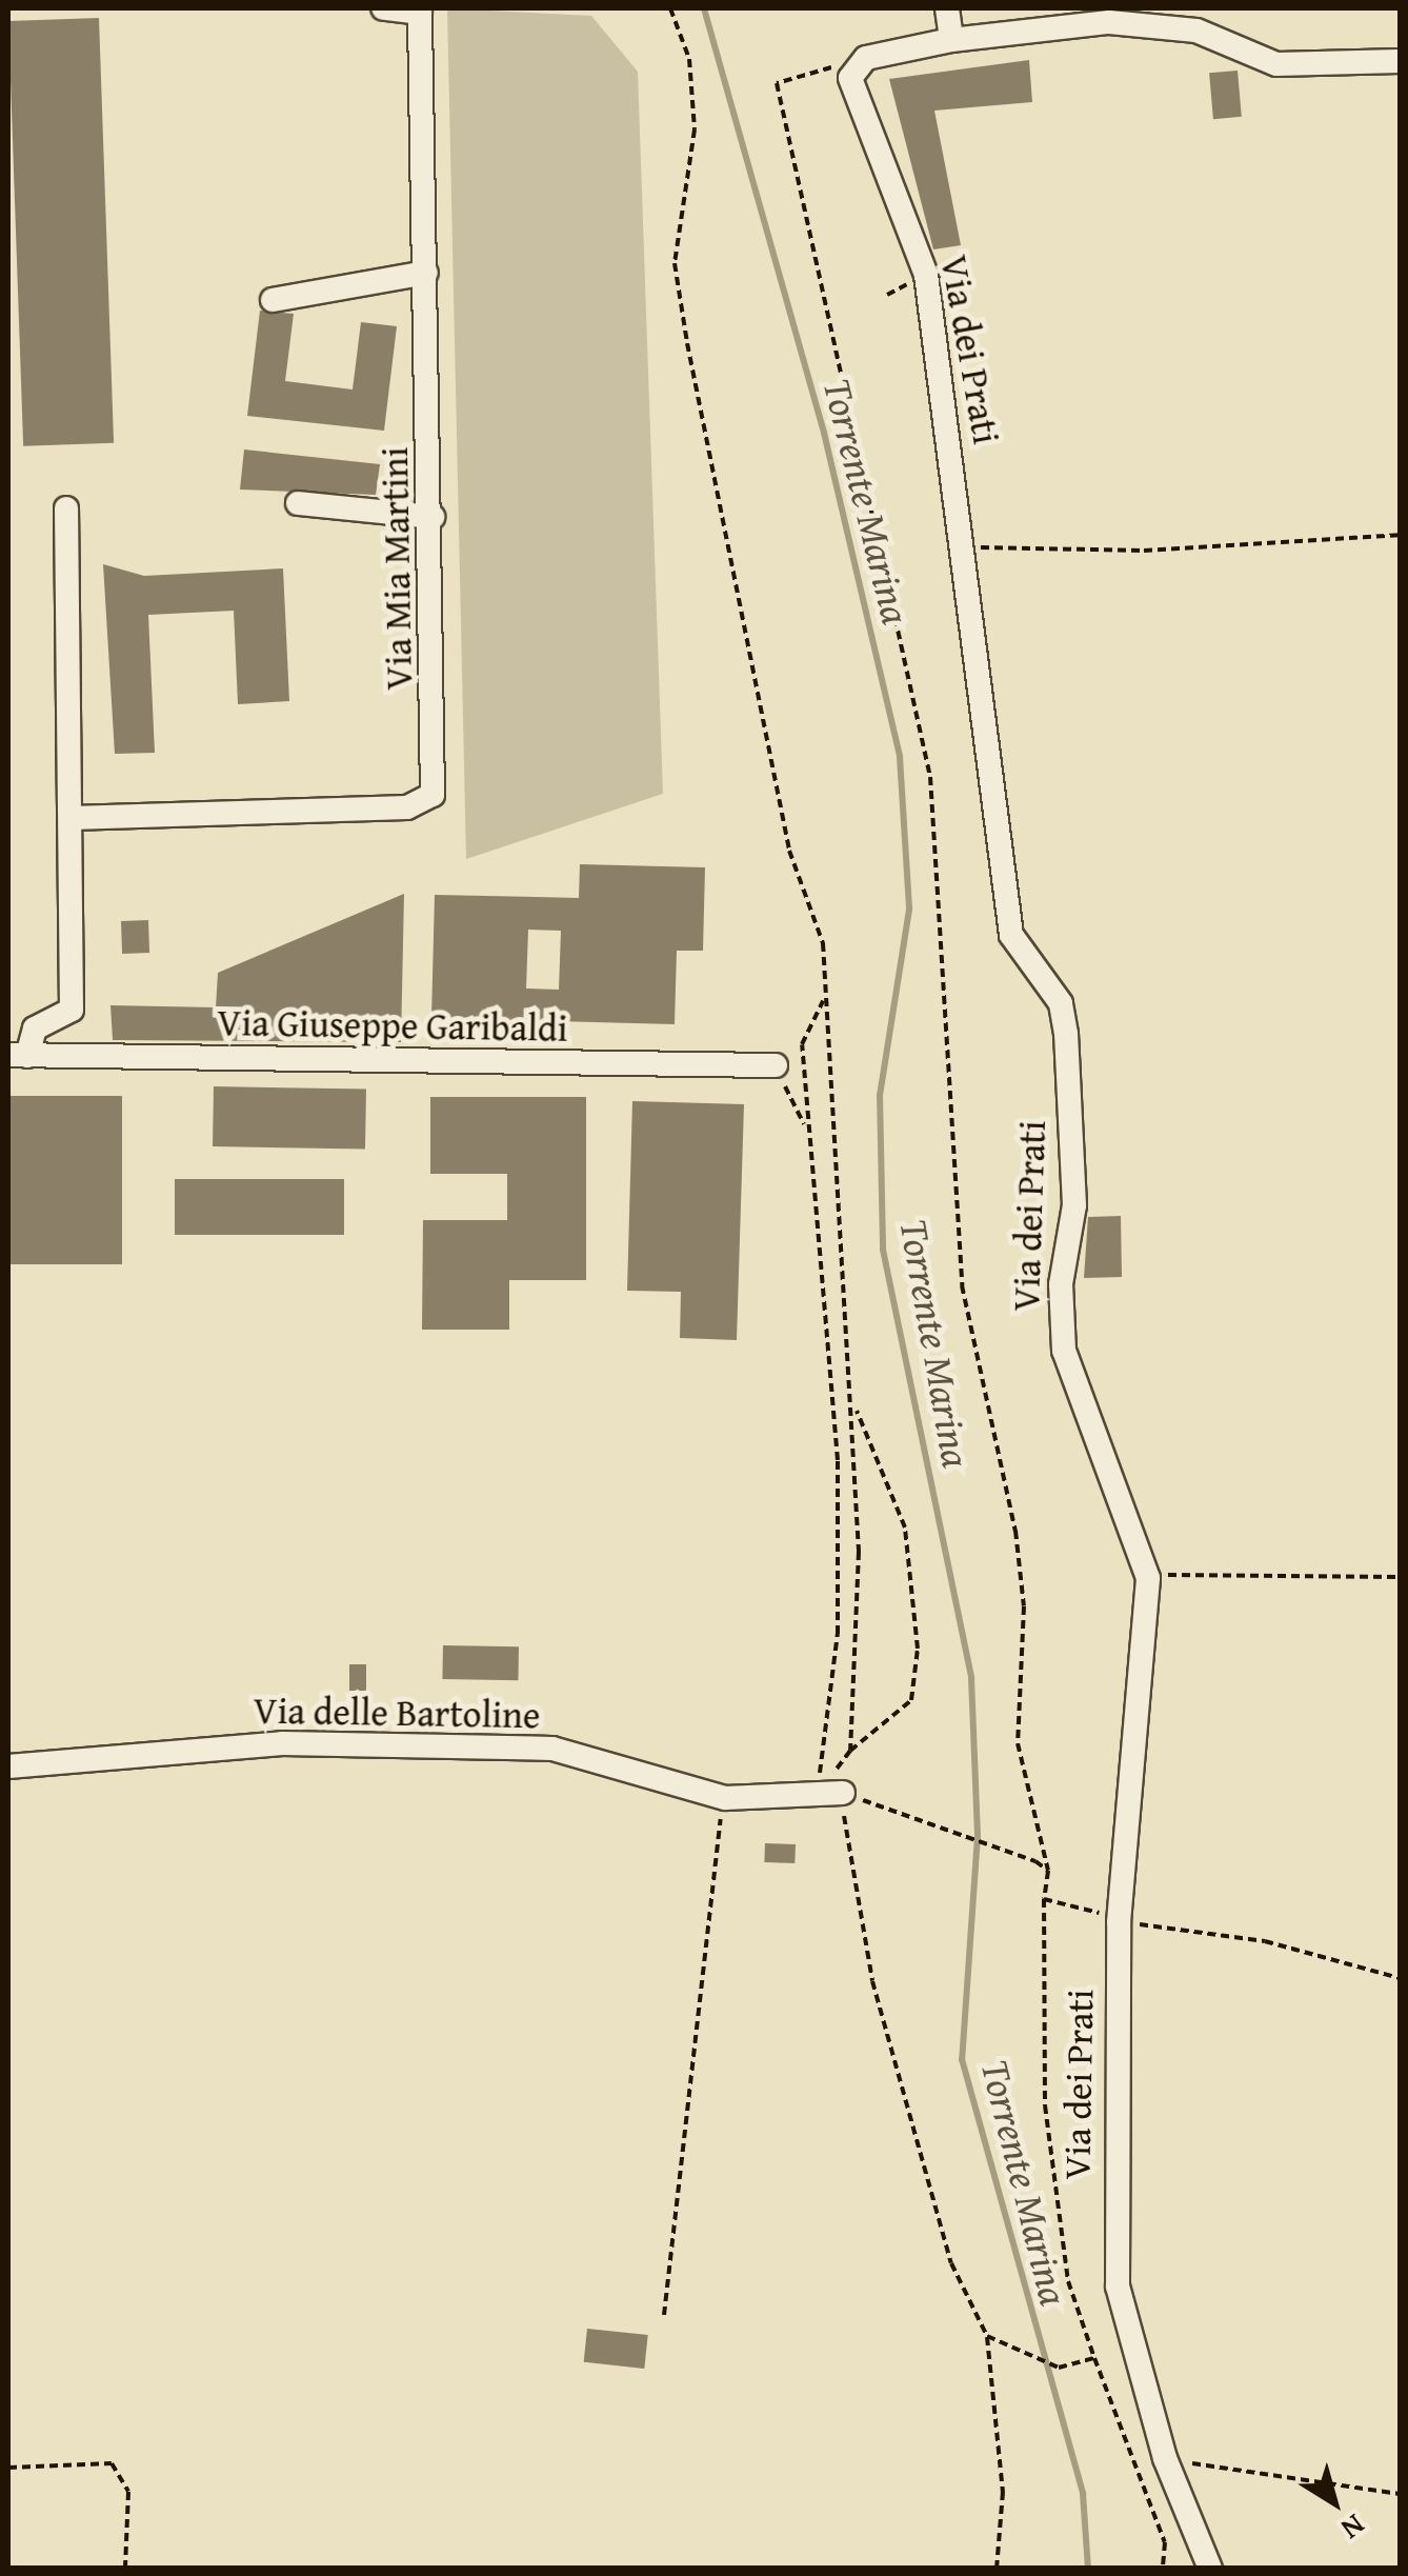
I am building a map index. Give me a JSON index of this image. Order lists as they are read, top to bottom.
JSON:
{
  "streets": {
    "street": [
      "Via dei Prati",
      "Via Mia Martini",
      "Via Giuseppe Garibaldi",
      "Via delle Bartoline"
    ]
  },
  "water": ["Torrente Marina"],
  "north": "bottom right"
}
